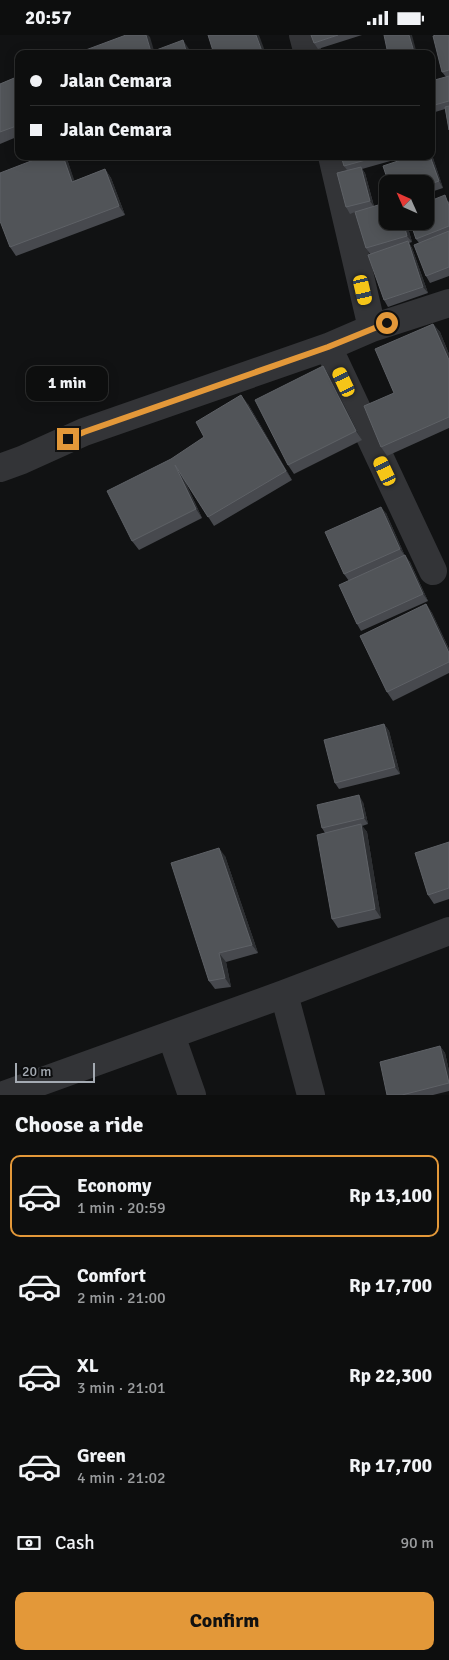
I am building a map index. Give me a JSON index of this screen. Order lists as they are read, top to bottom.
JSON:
{
  "scale_bar": "20 m",
  "north": "top left",
  "page": {
    "status": "20:57",
    "banner": ["Jalan Cemara", "Jalan Cemara"],
    "bubble": "1 min",
    "scale": "20 m",
    "heading": "Choose a ride",
    "list": [
      {
        "name": "Economy",
        "note": "1 min · 20:59",
        "value": "Rp 13,100"
      },
      {
        "name": "Comfort",
        "note": "2 min · 21:00",
        "value": "Rp 17,700"
      },
      {
        "name": "XL",
        "note": "3 min · 21:01",
        "value": "Rp 22,300"
      },
      {
        "name": "Green",
        "note": "4 min · 21:02",
        "value": "Rp 17,700"
      }
    ],
    "pay": ["Cash", "90 m"],
    "buttons": "Confirm"
  }
}
